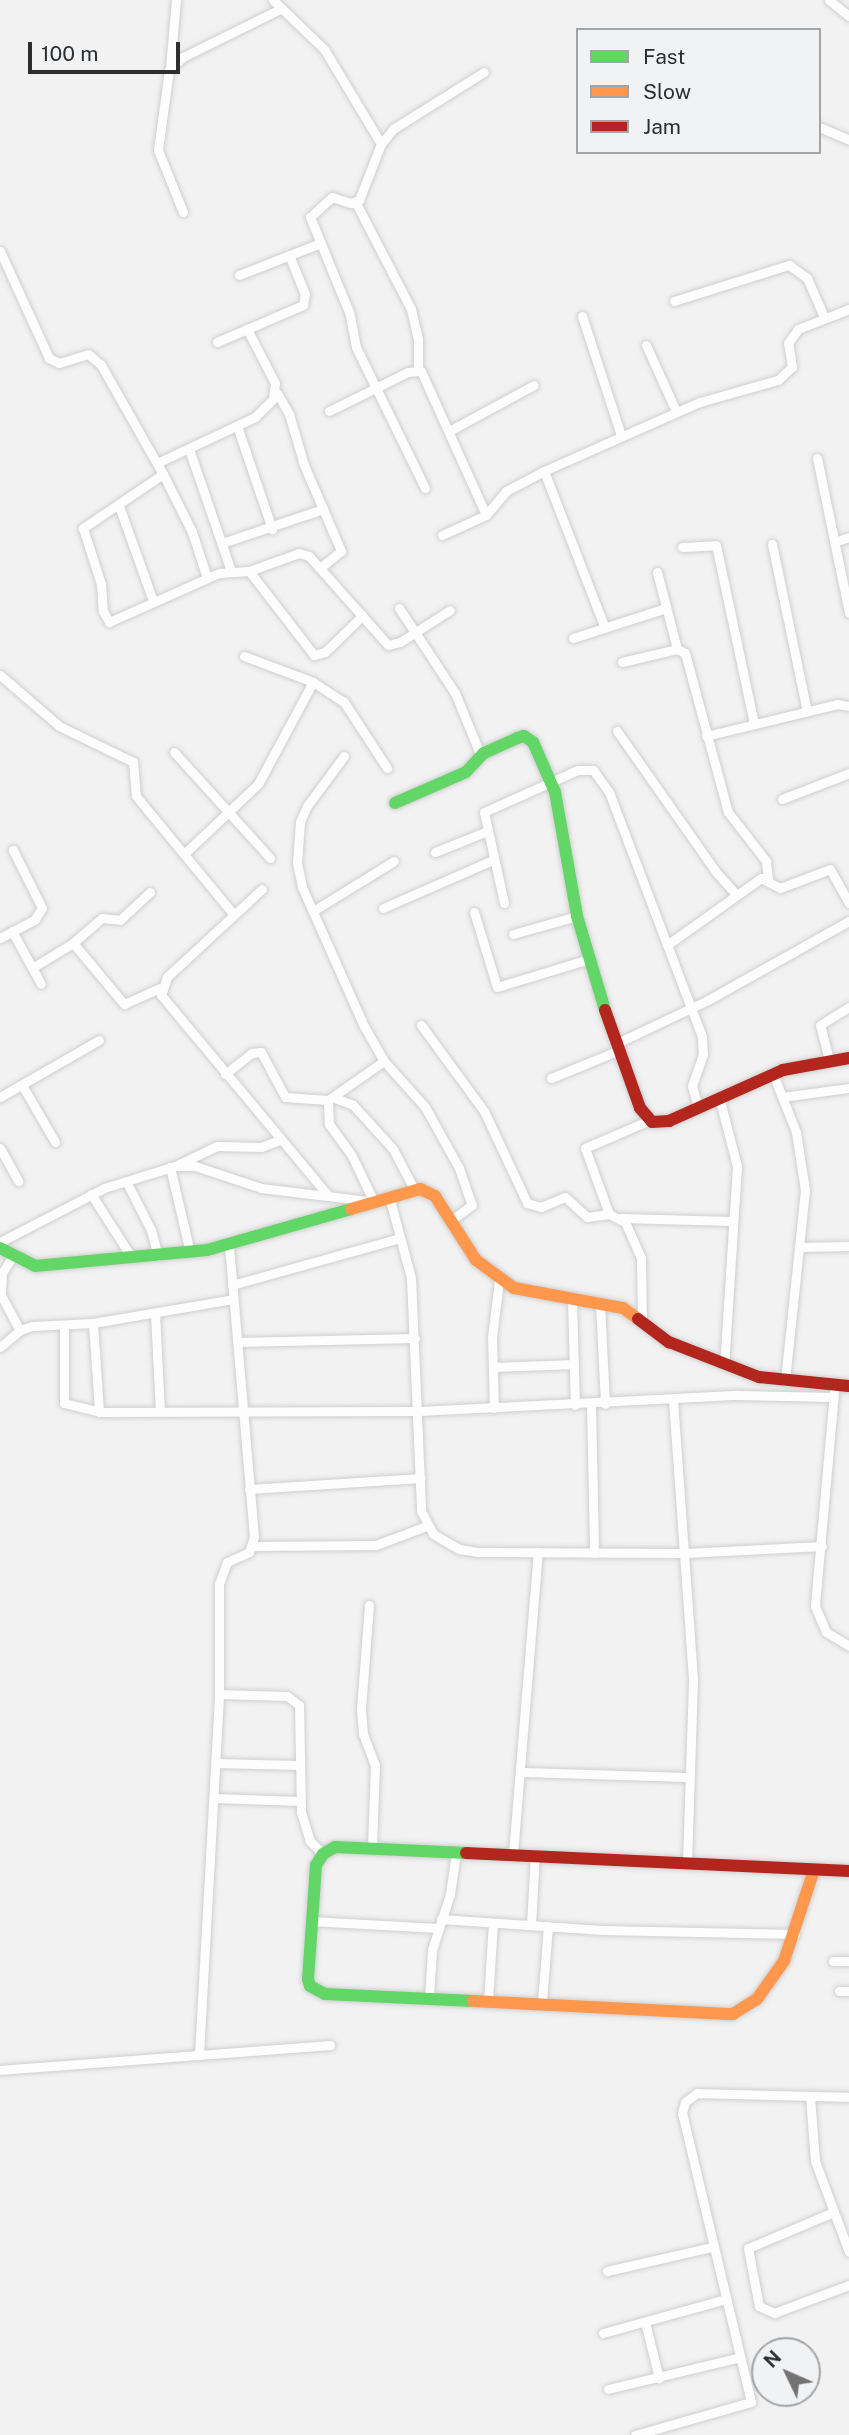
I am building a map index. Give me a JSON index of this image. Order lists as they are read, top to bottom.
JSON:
{
  "legend": ["Fast", "Slow", "Jam"],
  "scale_bar": "100 m",
  "north": "top left"
}
